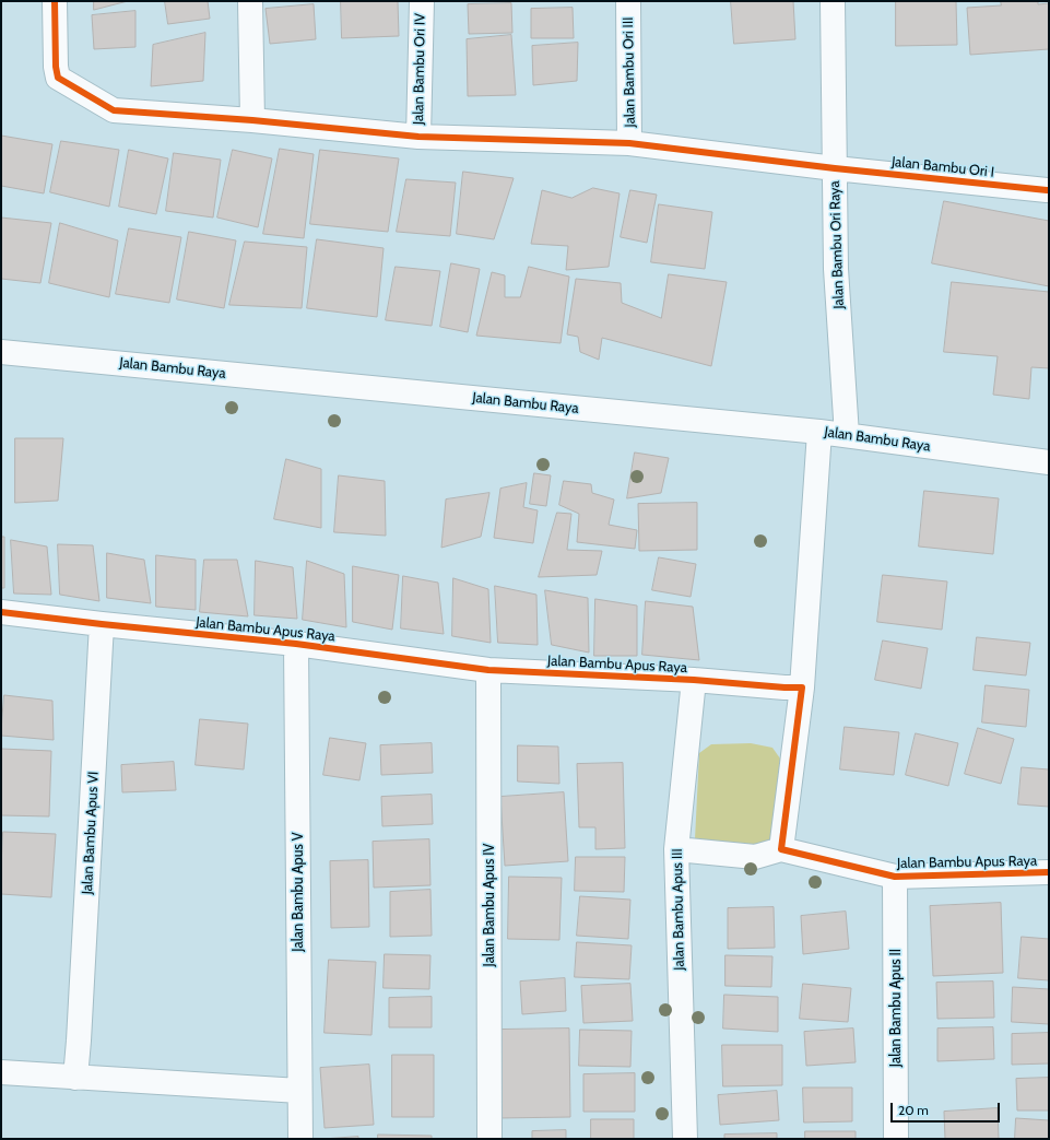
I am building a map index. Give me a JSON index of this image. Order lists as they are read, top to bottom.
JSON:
{
  "streets": {
    "street": [
      "Jalan Bambu Ori IV",
      "Jalan Bambu Ori III",
      "Jalan Bambu Ori I",
      "Jalan Bambu Ori Raya",
      "Jalan Bambu Raya",
      "Jalan Bambu Apus Raya",
      "Jalan Bambu Apus VI",
      "Jalan Bambu Apus V",
      "Jalan Bambu Apus IV",
      "Jalan Bambu Apus III",
      "Jalan Bambu Apus II"
    ]
  },
  "crossings": [
    ["Jalan Bambu Ori IV", "Jalan Bambu Ori I"],
    ["Jalan Bambu Ori III", "Jalan Bambu Ori I"],
    ["Jalan Bambu Ori I", "Jalan Bambu Ori Raya"],
    ["Jalan Bambu Ori Raya", "Jalan Bambu Raya"],
    ["Jalan Bambu Apus Raya", "Jalan Bambu Apus VI"],
    ["Jalan Bambu Apus Raya", "Jalan Bambu Apus V"],
    ["Jalan Bambu Apus Raya", "Jalan Bambu Apus IV"],
    ["Jalan Bambu Apus Raya", "Jalan Bambu Apus III"],
    ["Jalan Bambu Apus Raya", "Jalan Bambu Apus II"]
  ],
  "scale_bar": "20 m"
}
